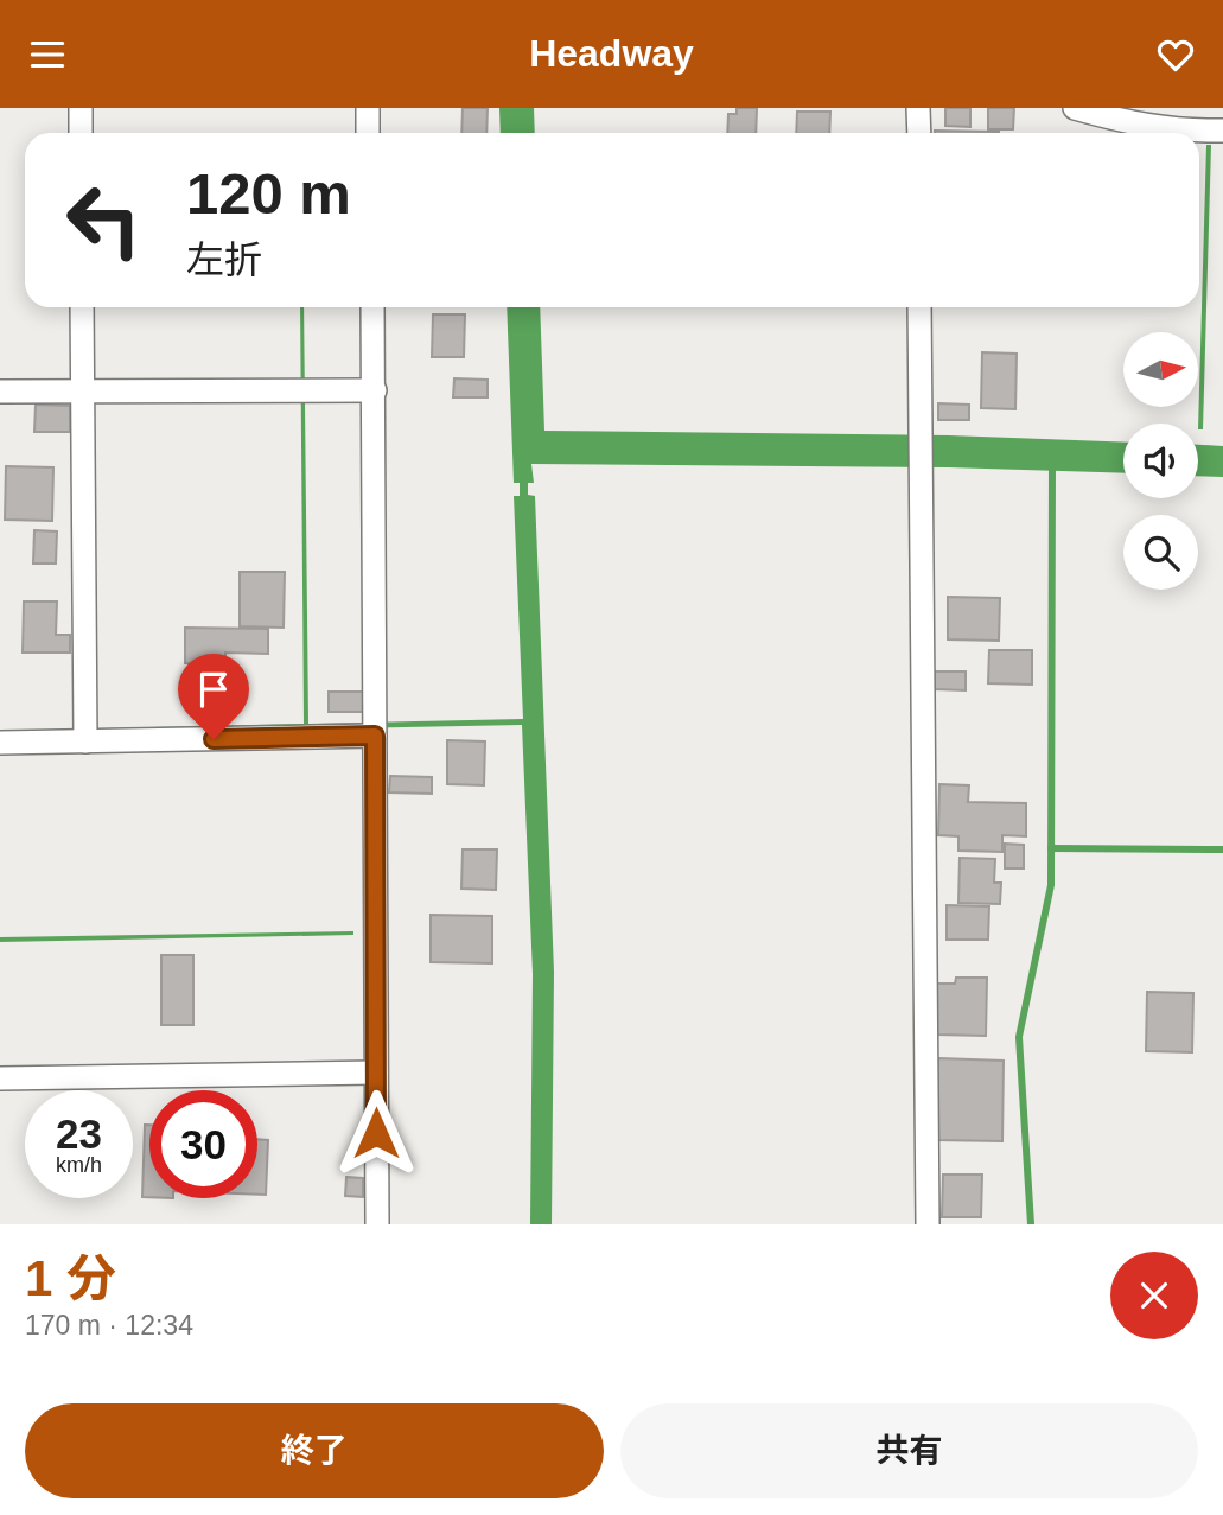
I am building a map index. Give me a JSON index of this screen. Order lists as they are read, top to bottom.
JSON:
{
  "north": "right",
  "page": {
    "header": "Headway",
    "turn": ["120 m", "左折"],
    "speed": "23 km/h",
    "limit": "30",
    "heading": ["1 分", "170 m · 12:34"],
    "buttons": ["終了", "共有"]
  }
}
